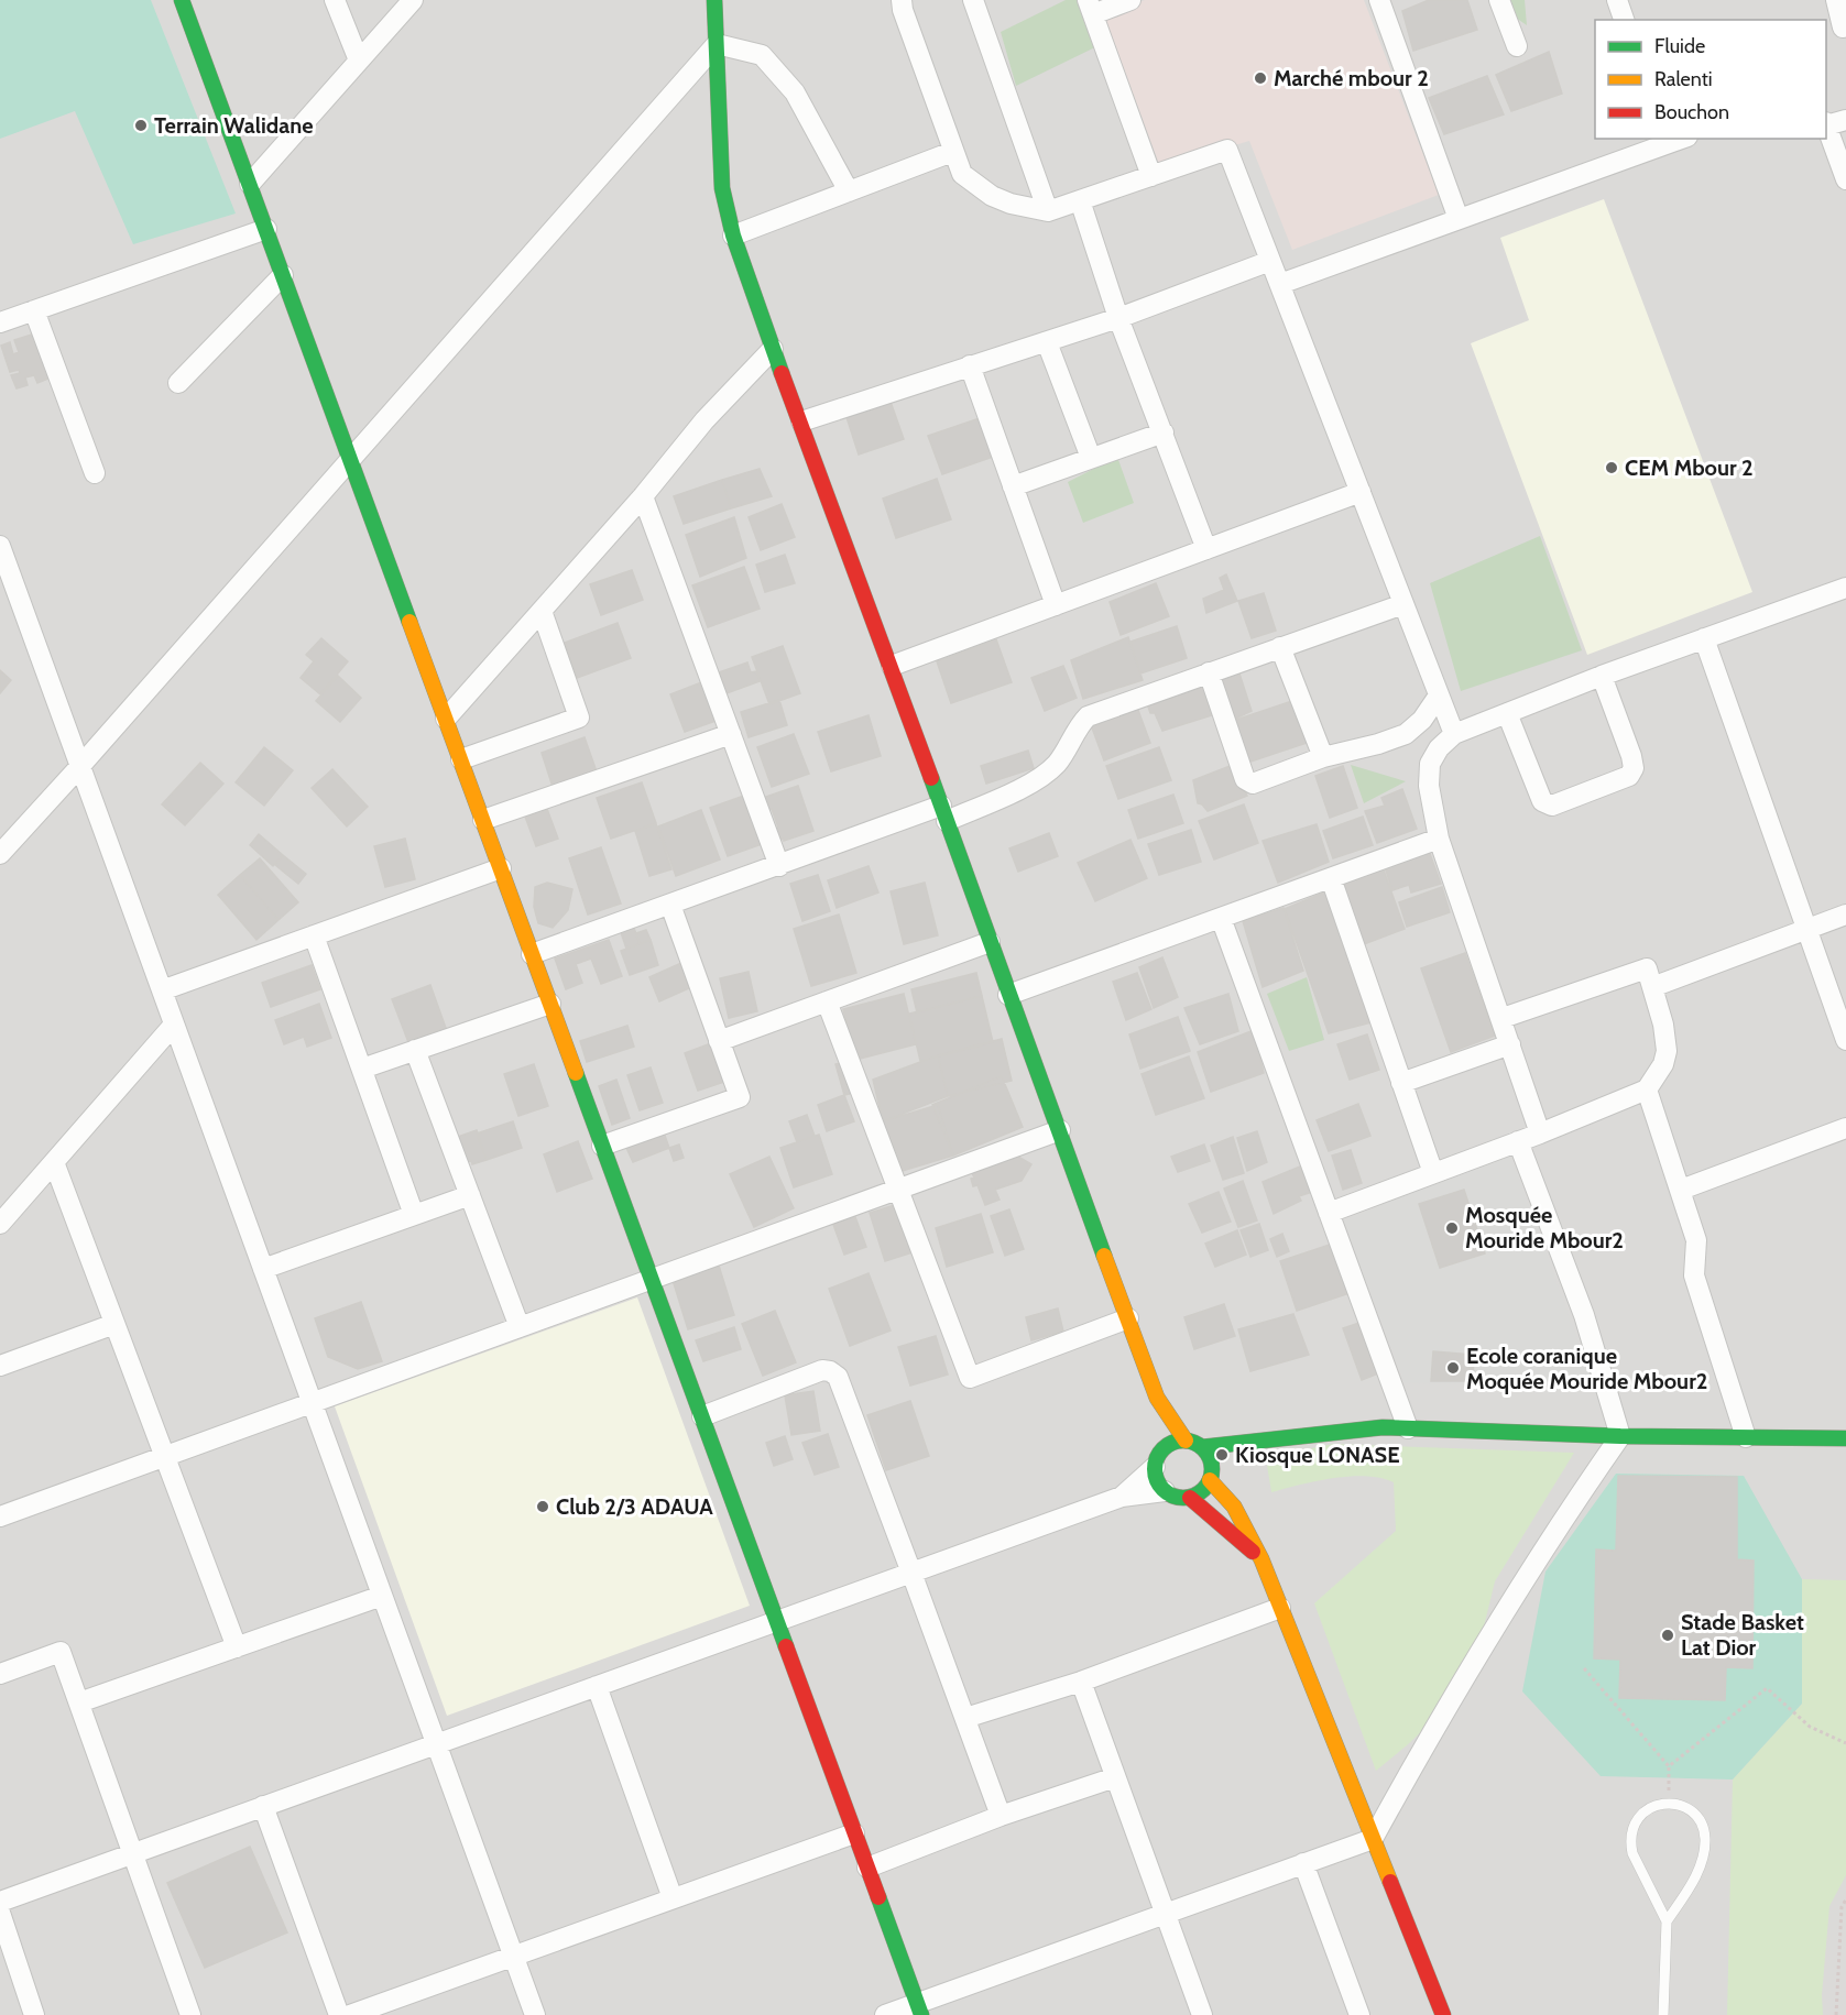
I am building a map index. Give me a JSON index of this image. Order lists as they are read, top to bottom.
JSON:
{
  "places": [
    "Marché mbour 2",
    "Terrain Walidane",
    "CEM Mbour 2",
    "Mosquée Mouride Mbour2",
    "Ecole coranique Moquée Mouride Mbour2",
    "Kiosque LONASE",
    "Club 2/3 ADAUA",
    "Stade Basket Lat Dior"
  ],
  "legend": ["Fluide", "Ralenti", "Bouchon"]
}
